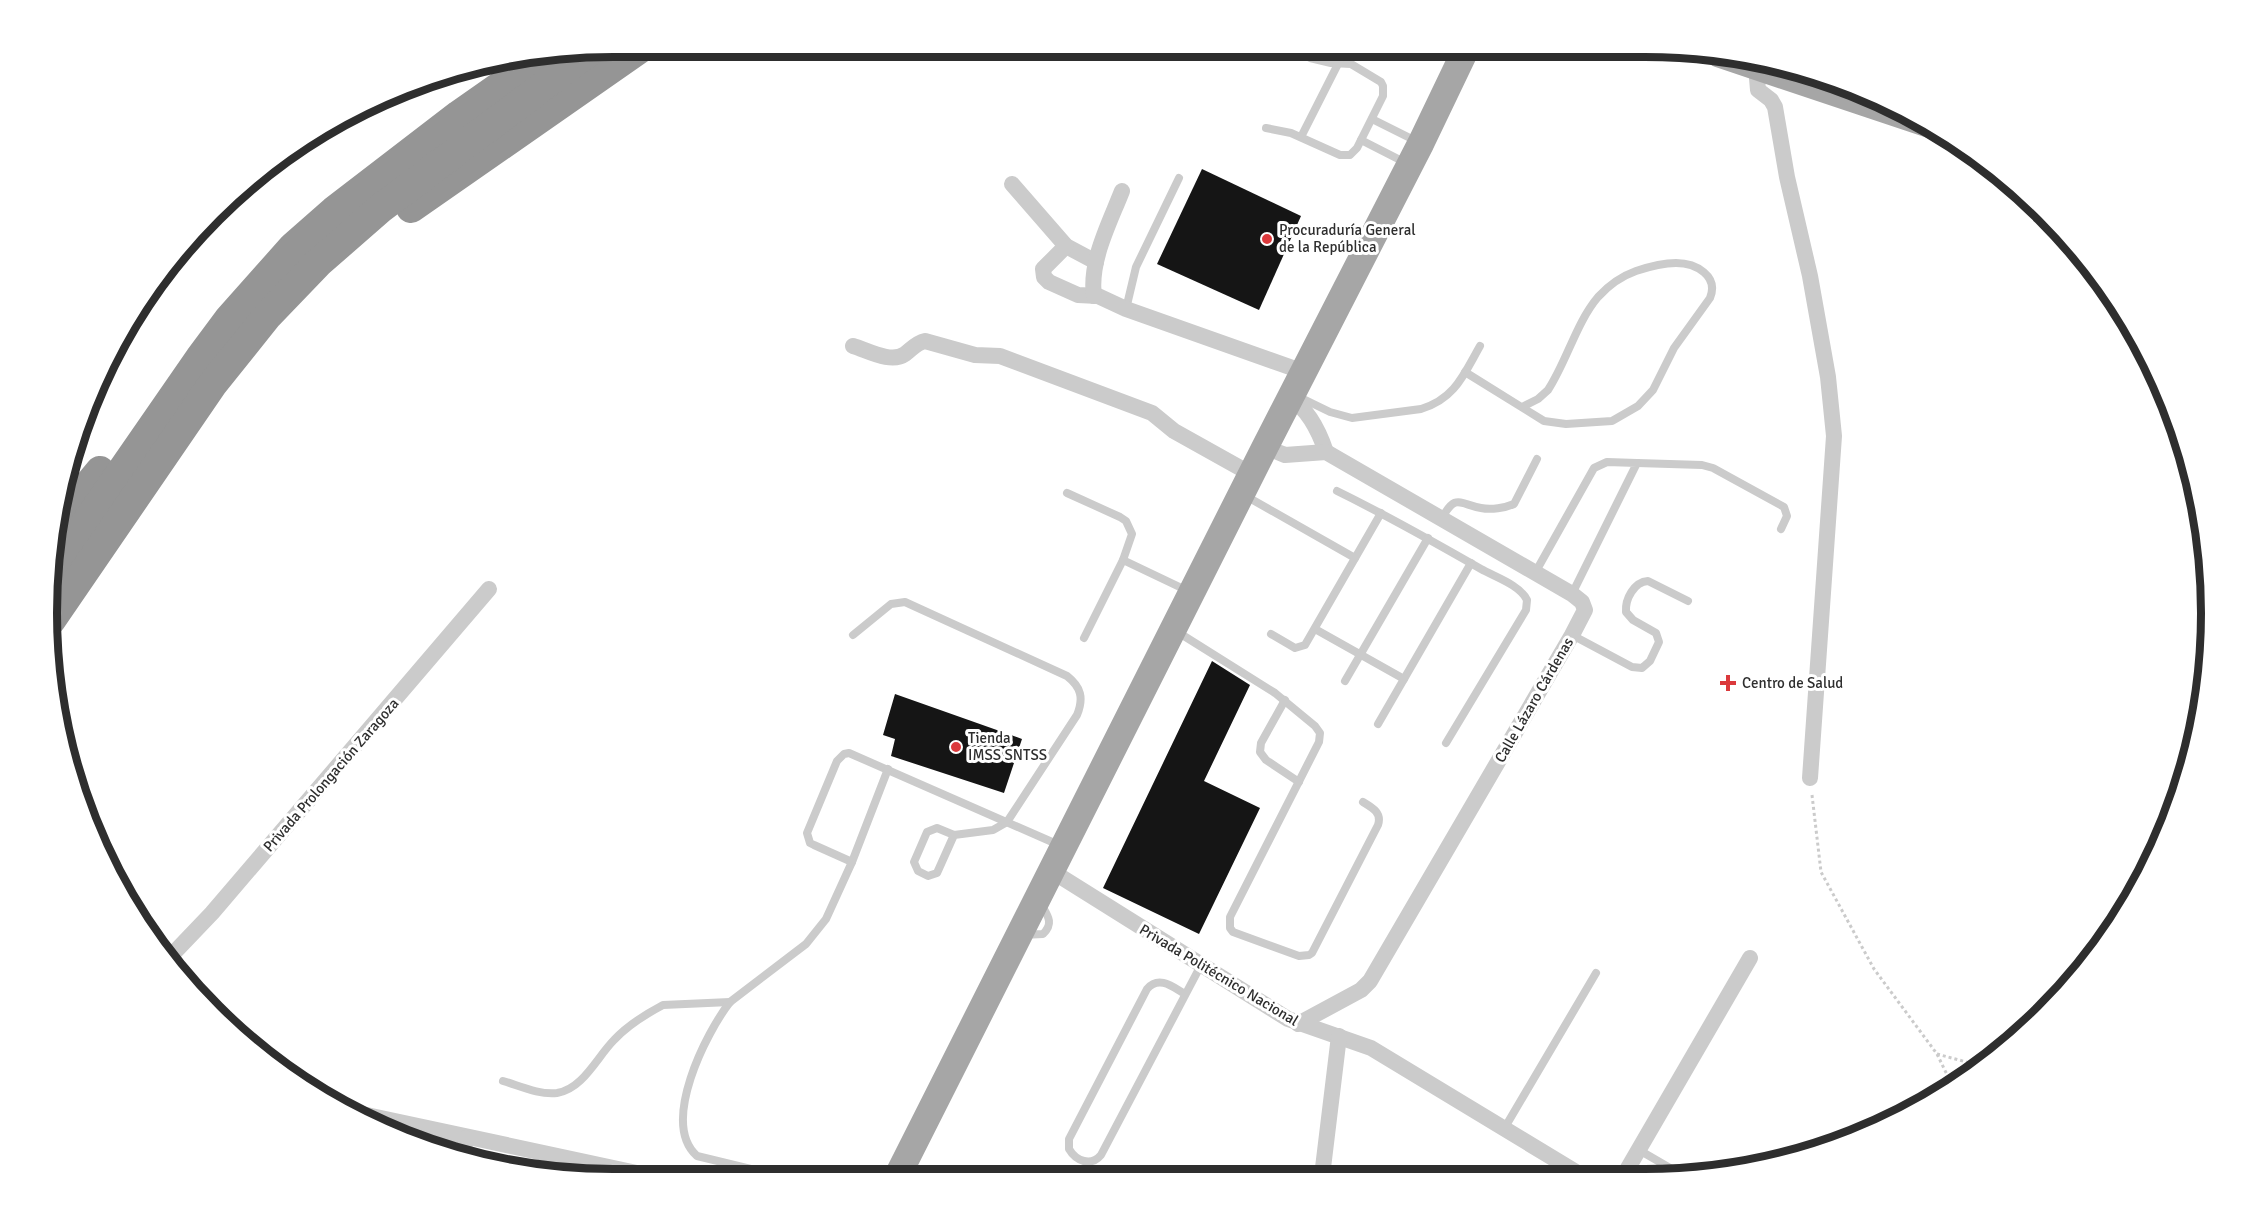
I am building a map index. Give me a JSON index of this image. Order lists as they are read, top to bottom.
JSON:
{
  "streets": {
    "street": ["Calle Lázaro Cárdenas", "Privada Prolongación Zaragoza", "Privada Politécnico Nacional"]
  },
  "crossings": [
    ["Calle Lázaro Cárdenas", "Privada Politécnico Nacional"]
  ],
  "places": {
    "other": ["Procuraduría General de la República", "Tienda IMSS SNTSS"],
    "health": ["Centro de Salud"]
  }
}
